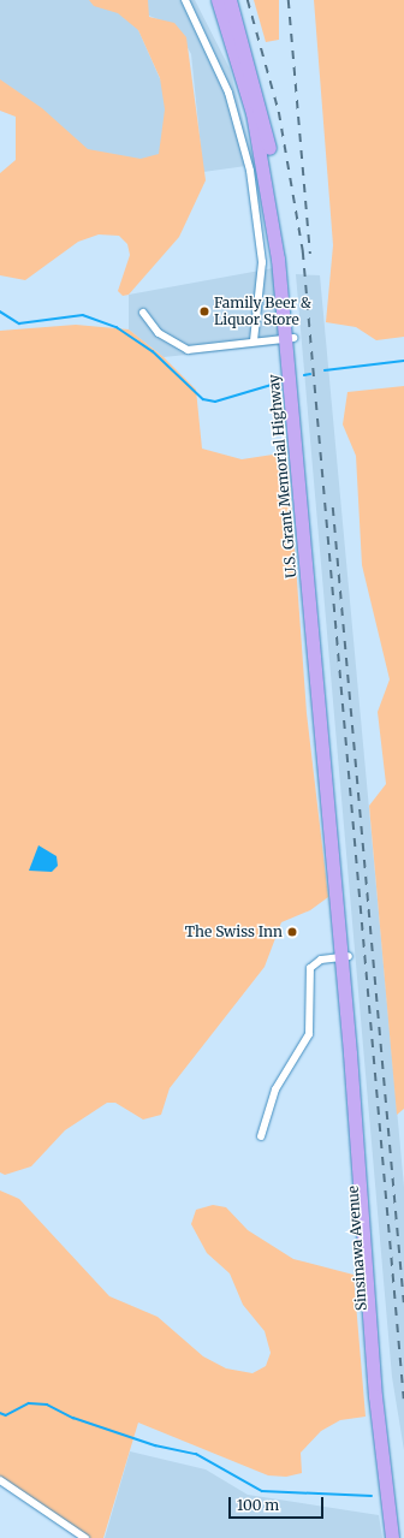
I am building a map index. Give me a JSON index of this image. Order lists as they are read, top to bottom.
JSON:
{
  "streets": {
    "highway": ["U.S. Grant Memorial Highway", "Sinsinawa Avenue"]
  },
  "crossings": [
    ["U.S. Grant Memorial Highway", "Sinsinawa Avenue"]
  ],
  "places": ["Family Beer & Liquor Store", "The Swiss Inn"],
  "scale_bar": "100 m"
}
